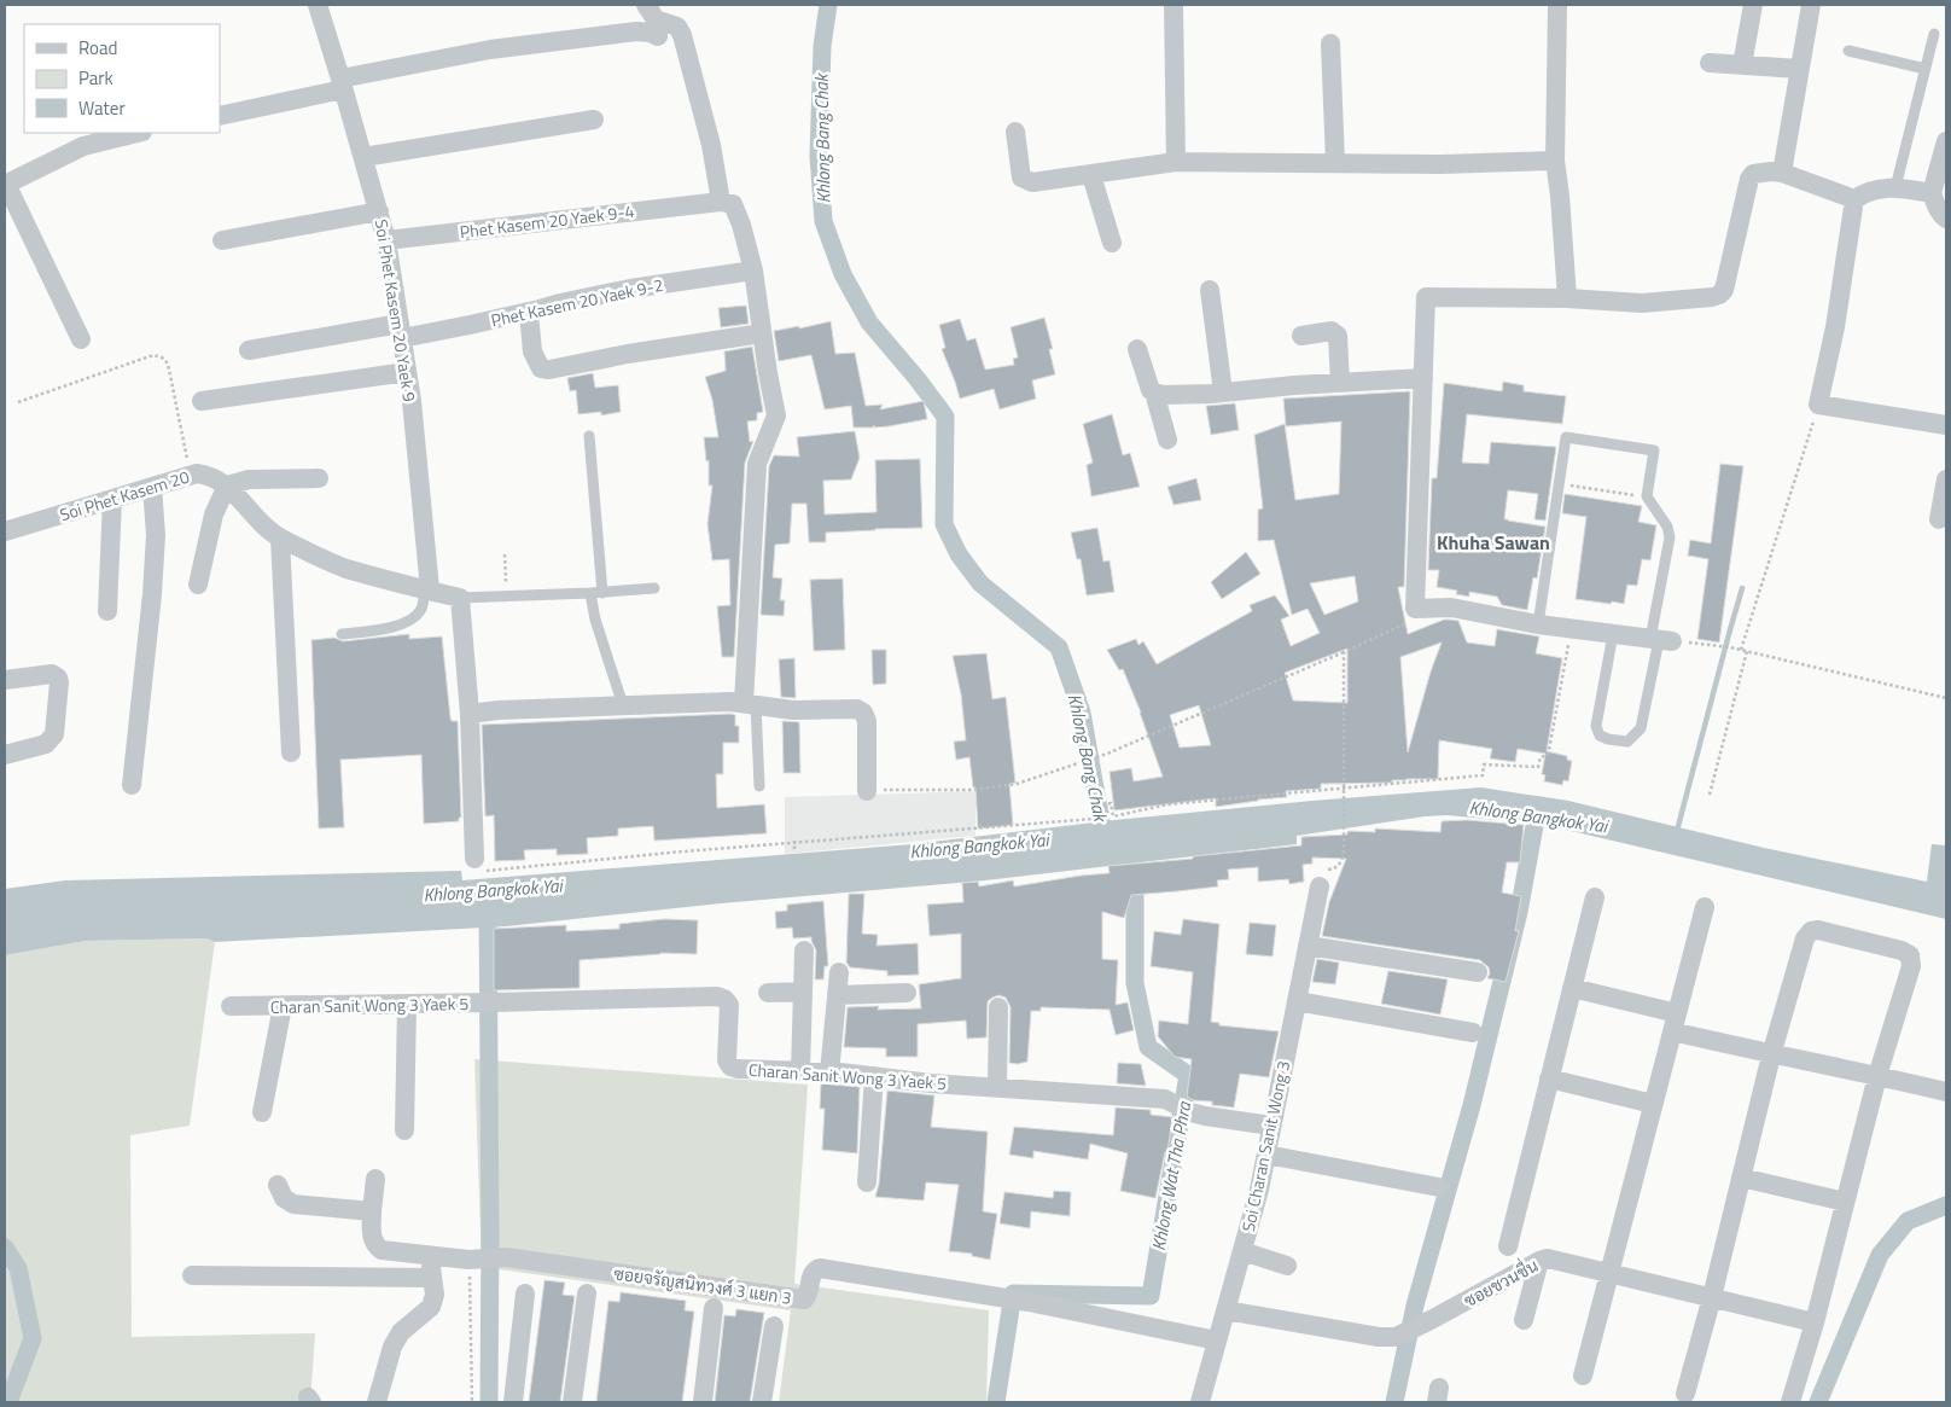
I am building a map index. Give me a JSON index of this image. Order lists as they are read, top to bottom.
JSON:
{
  "streets": {
    "street": [
      "Phet Kasem 20 Yaek 9-4",
      "Phet Kasem 20 Yaek 9-2",
      "Soi Phet Kasem 20 Yaek 9",
      "Soi Phet Kasem 20",
      "Charan Sanit Wong 3 Yaek 5",
      "Soi Charan Sanit Wong 3",
      "ซอยชวนชื่น",
      "ซอยจรัญสนิทวงศ์ 3 แยก 3"
    ]
  },
  "crossings": [
    ["Phet Kasem 20 Yaek 9-4", "Soi Phet Kasem 20 Yaek 9"],
    ["Phet Kasem 20 Yaek 9-2", "Soi Phet Kasem 20 Yaek 9"],
    ["Soi Phet Kasem 20 Yaek 9", "Soi Phet Kasem 20"],
    ["Charan Sanit Wong 3 Yaek 5", "Soi Charan Sanit Wong 3"],
    ["Soi Charan Sanit Wong 3", "ซอยชวนชื่น"],
    ["Soi Charan Sanit Wong 3", "ซอยจรัญสนิทวงศ์ 3 แยก 3"]
  ],
  "districts": ["Khuha Sawan"],
  "water": ["Khlong Bang Chak", "Khlong Bangkok Yai", "Khlong Wat Tha Phra"],
  "legend": ["Road", "Park", "Water"]
}
